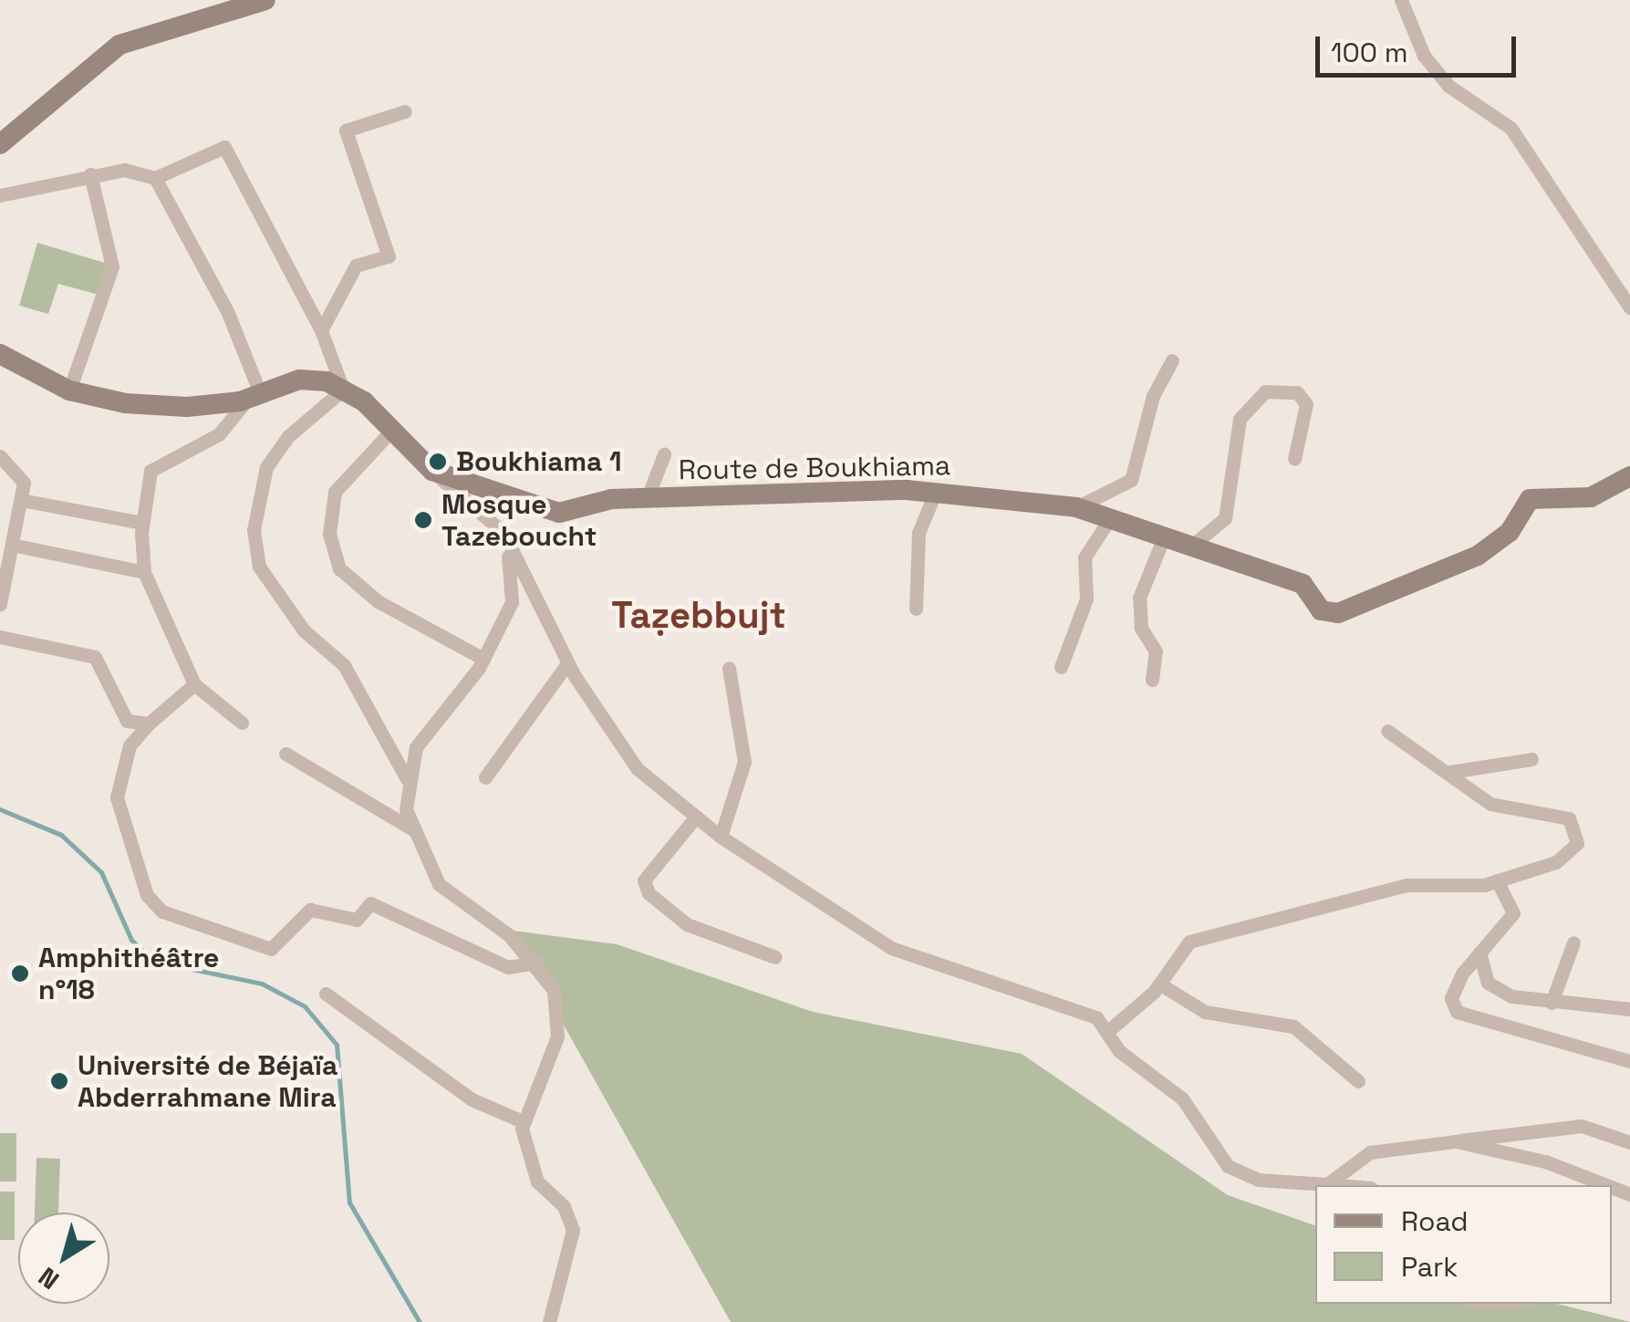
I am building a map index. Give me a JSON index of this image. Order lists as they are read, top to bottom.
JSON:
{
  "streets": {
    "street": ["Route de Boukhiama"]
  },
  "districts": ["Taẓebbujt"],
  "places": [
    "Boukhiama 1",
    "Mosque Tazeboucht",
    "Amphithéâtre n°18",
    "Université de Béjaïa Abderrahmane Mira"
  ],
  "legend": ["Road", "Park"],
  "scale_bar": "100 m",
  "north": "bottom left"
}
